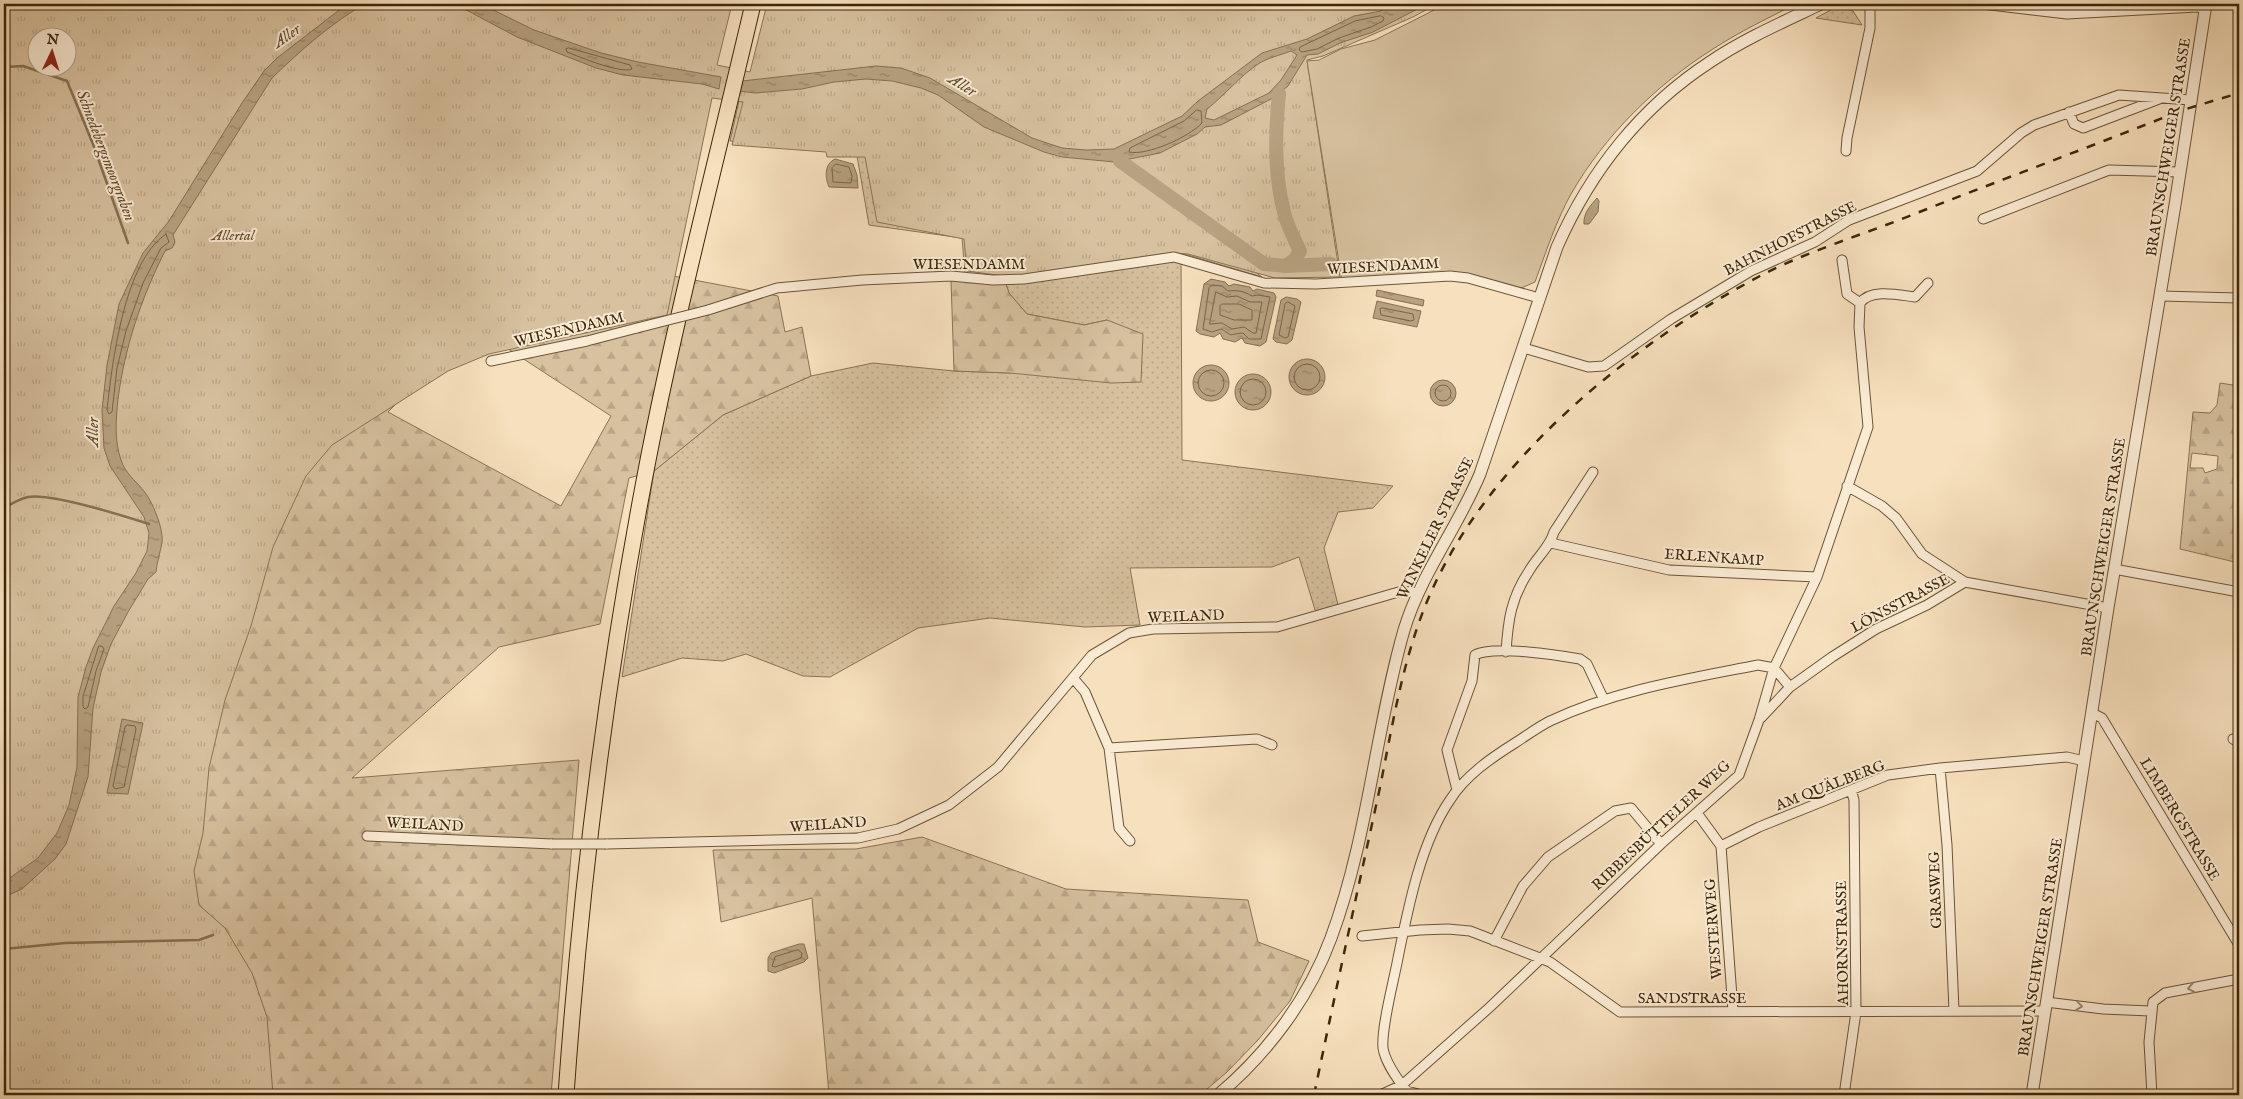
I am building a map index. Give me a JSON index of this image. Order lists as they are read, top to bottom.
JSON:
{
  "streets": {
    "street": [
      "BRAUNSCHWEIGER STRASSE",
      "BAHNHOFSTRASSE",
      "WIESENDAMM",
      "WINKELER STRASSE",
      "ERLENKAMP",
      "LÖNSSTRASSE",
      "WEILAND",
      "AM QUÄLBERG",
      "LIMBERGSTRASSE",
      "RIBBESBÜTTELER WEG",
      "GRASWEG",
      "WESTERWEG",
      "AHORNSTRASSE",
      "SANDSTRASSE"
    ]
  },
  "crossings": [
    ["BRAUNSCHWEIGER STRASSE", "BAHNHOFSTRASSE"],
    ["BRAUNSCHWEIGER STRASSE", "LÖNSSTRASSE"],
    ["BRAUNSCHWEIGER STRASSE", "AM QUÄLBERG"],
    ["BRAUNSCHWEIGER STRASSE", "LIMBERGSTRASSE"],
    ["BRAUNSCHWEIGER STRASSE", "SANDSTRASSE"],
    ["BAHNHOFSTRASSE", "WINKELER STRASSE"],
    ["WIESENDAMM", "WINKELER STRASSE"],
    ["WINKELER STRASSE", "WEILAND"],
    ["ERLENKAMP", "RIBBESBÜTTELER WEG"],
    ["LÖNSSTRASSE", "RIBBESBÜTTELER WEG"],
    ["AM QUÄLBERG", "GRASWEG"],
    ["AM QUÄLBERG", "WESTERWEG"],
    ["AM QUÄLBERG", "AHORNSTRASSE"],
    ["RIBBESBÜTTELER WEG", "SANDSTRASSE"],
    ["GRASWEG", "SANDSTRASSE"],
    ["WESTERWEG", "SANDSTRASSE"],
    ["AHORNSTRASSE", "SANDSTRASSE"]
  ],
  "water": ["Aller", "Schnedebergsmoorgraben"],
  "parks": ["Allertal"],
  "north": "top"
}
